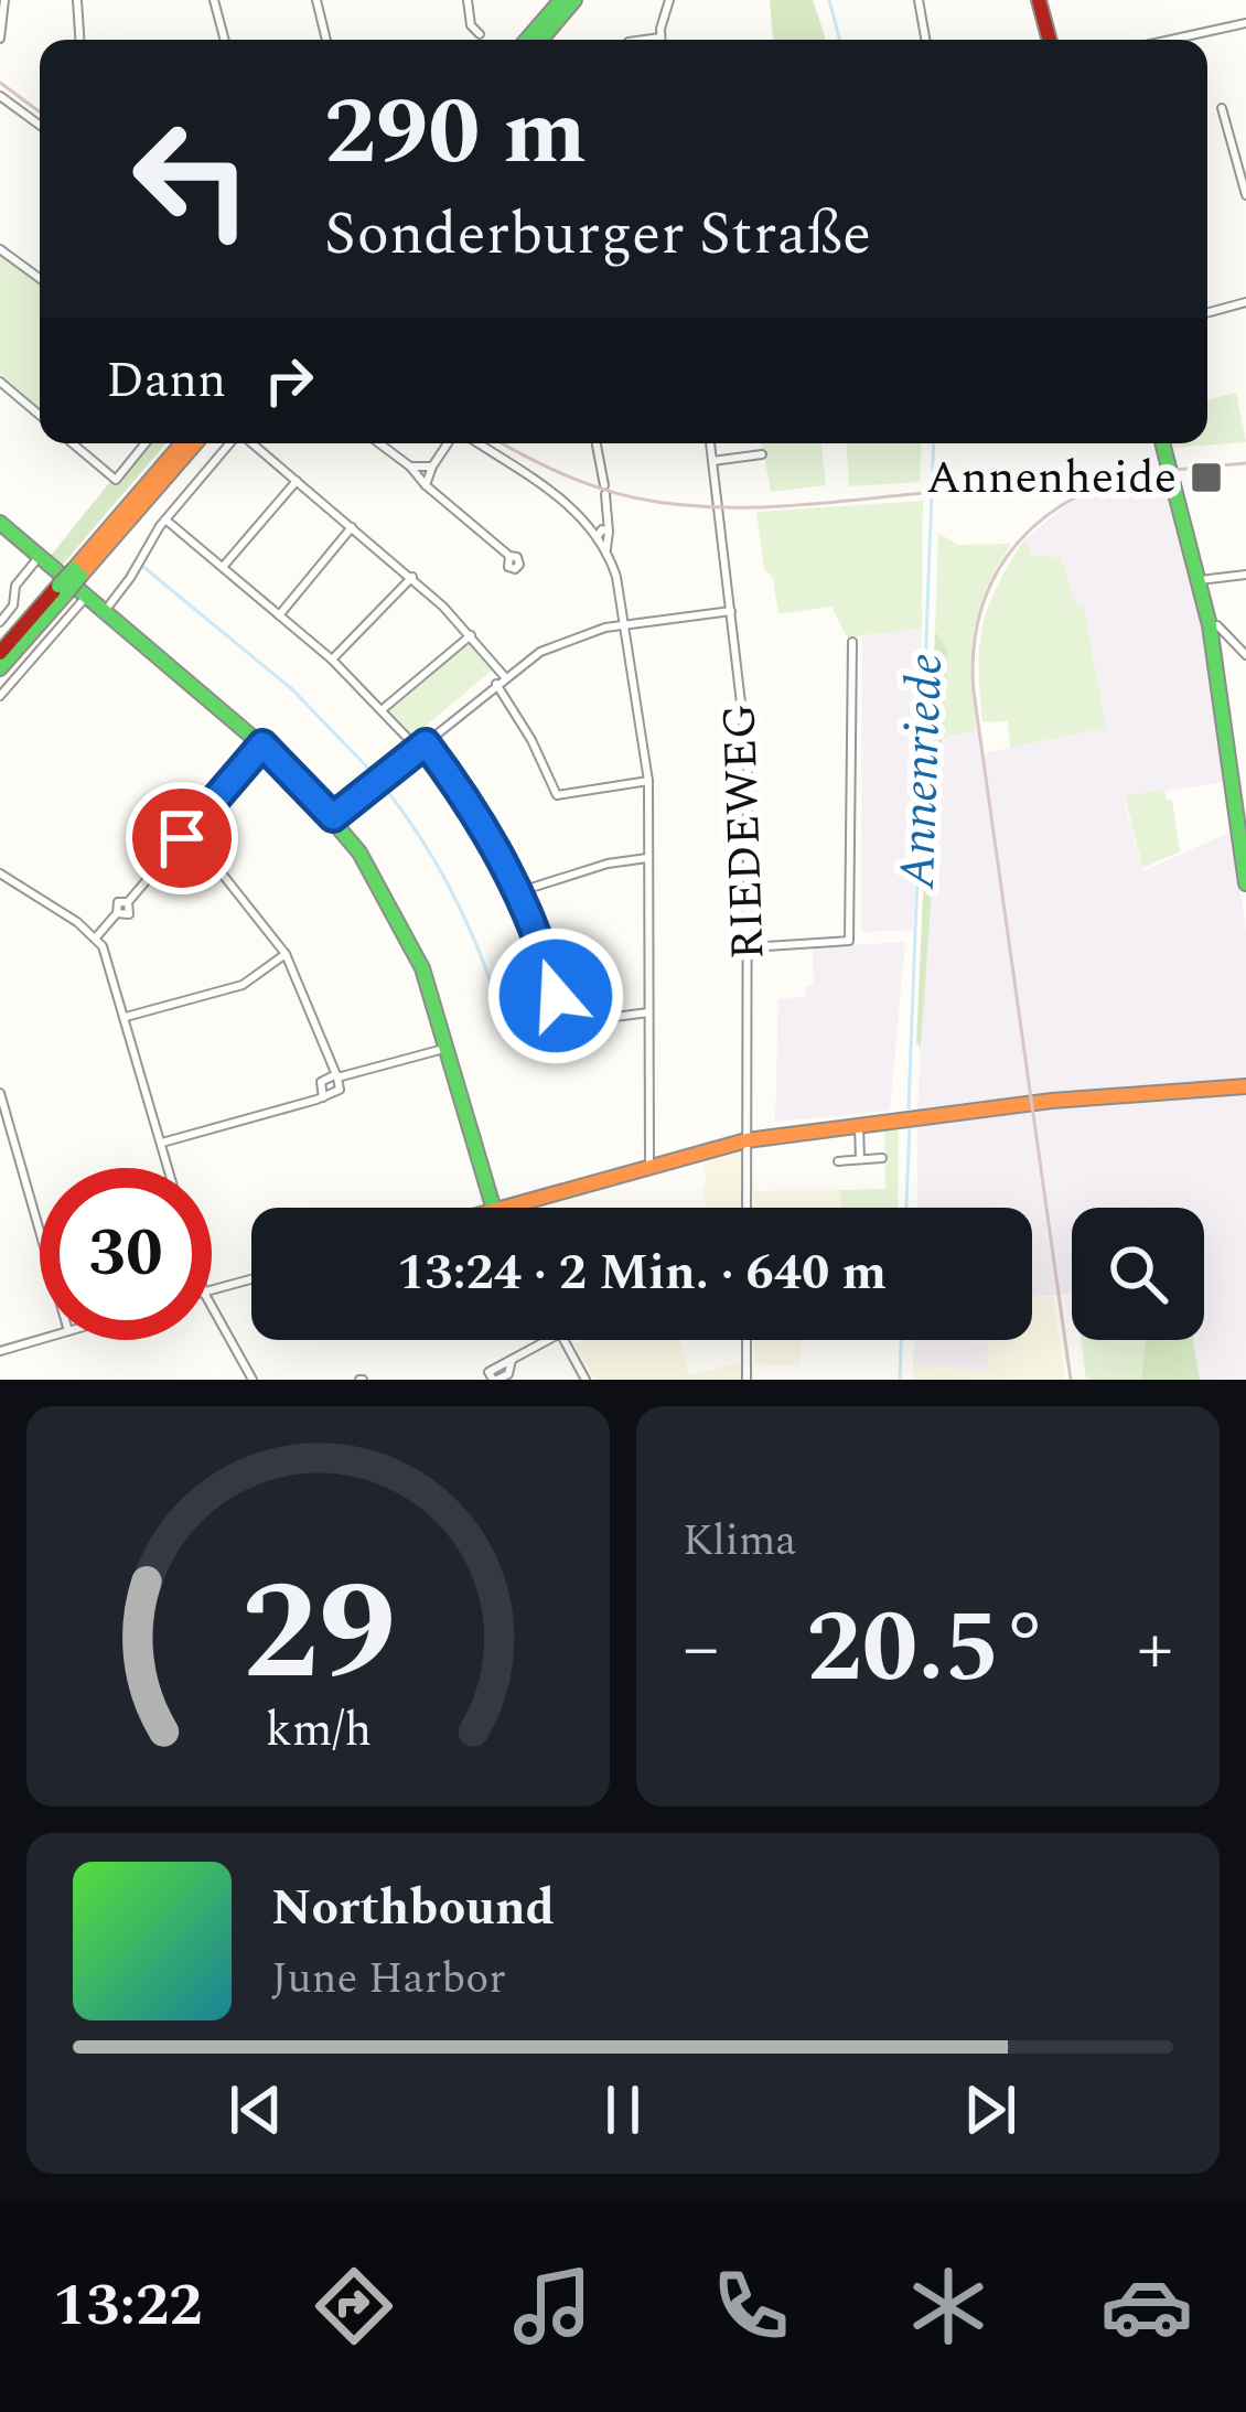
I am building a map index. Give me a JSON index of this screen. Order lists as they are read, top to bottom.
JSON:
{
  "streets": {
    "street": ["RIEDEWEG"]
  },
  "water": ["Annenriede"],
  "places": {
    "transit": ["Annenheide"]
  },
  "page": {
    "turn": ["290 m", "Sonderburger Straße"],
    "then": "Dann",
    "limit": "30",
    "trip": "13:24 · 2 Min. · 640 m",
    "tile": "Klima",
    "heat": ["−", "20.5°", "+"],
    "song": ["Northbound", "June Harbor"],
    "tabs": "13:22",
    "gauge": ["29", "km/h"]
  }
}
